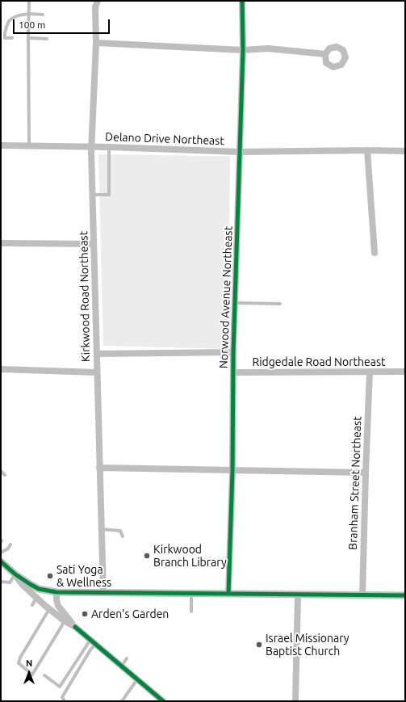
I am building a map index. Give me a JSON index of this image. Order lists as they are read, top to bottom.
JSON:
{
  "streets": {
    "street": [
      "Delano Drive Northeast",
      "Kirkwood Road Northeast",
      "Norwood Avenue Northeast",
      "Ridgedale Road Northeast",
      "Branham Street Northeast"
    ]
  },
  "crossings": [
    ["Delano Drive Northeast", "Kirkwood Road Northeast"],
    ["Delano Drive Northeast", "Norwood Avenue Northeast"],
    ["Norwood Avenue Northeast", "Ridgedale Road Northeast"],
    ["Ridgedale Road Northeast", "Branham Street Northeast"]
  ],
  "places": [
    "Kirkwood Branch Library",
    "Sati Yoga & Wellness",
    "Arden's Garden",
    "Israel Missionary Baptist Church"
  ],
  "scale_bar": "100 m",
  "north": "top"
}
